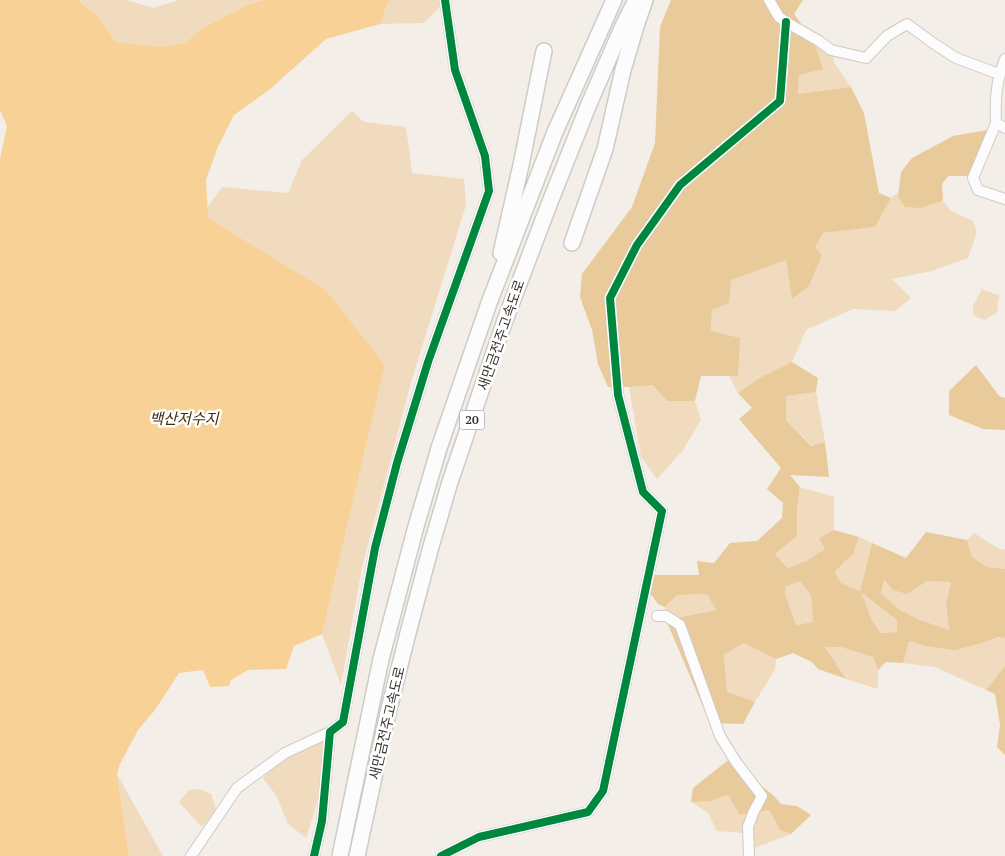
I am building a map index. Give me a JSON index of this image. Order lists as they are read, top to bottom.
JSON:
{
  "streets": {
    "highway": ["새만금전주고속도로", "20"]
  },
  "water": ["백산저수지"]
}
